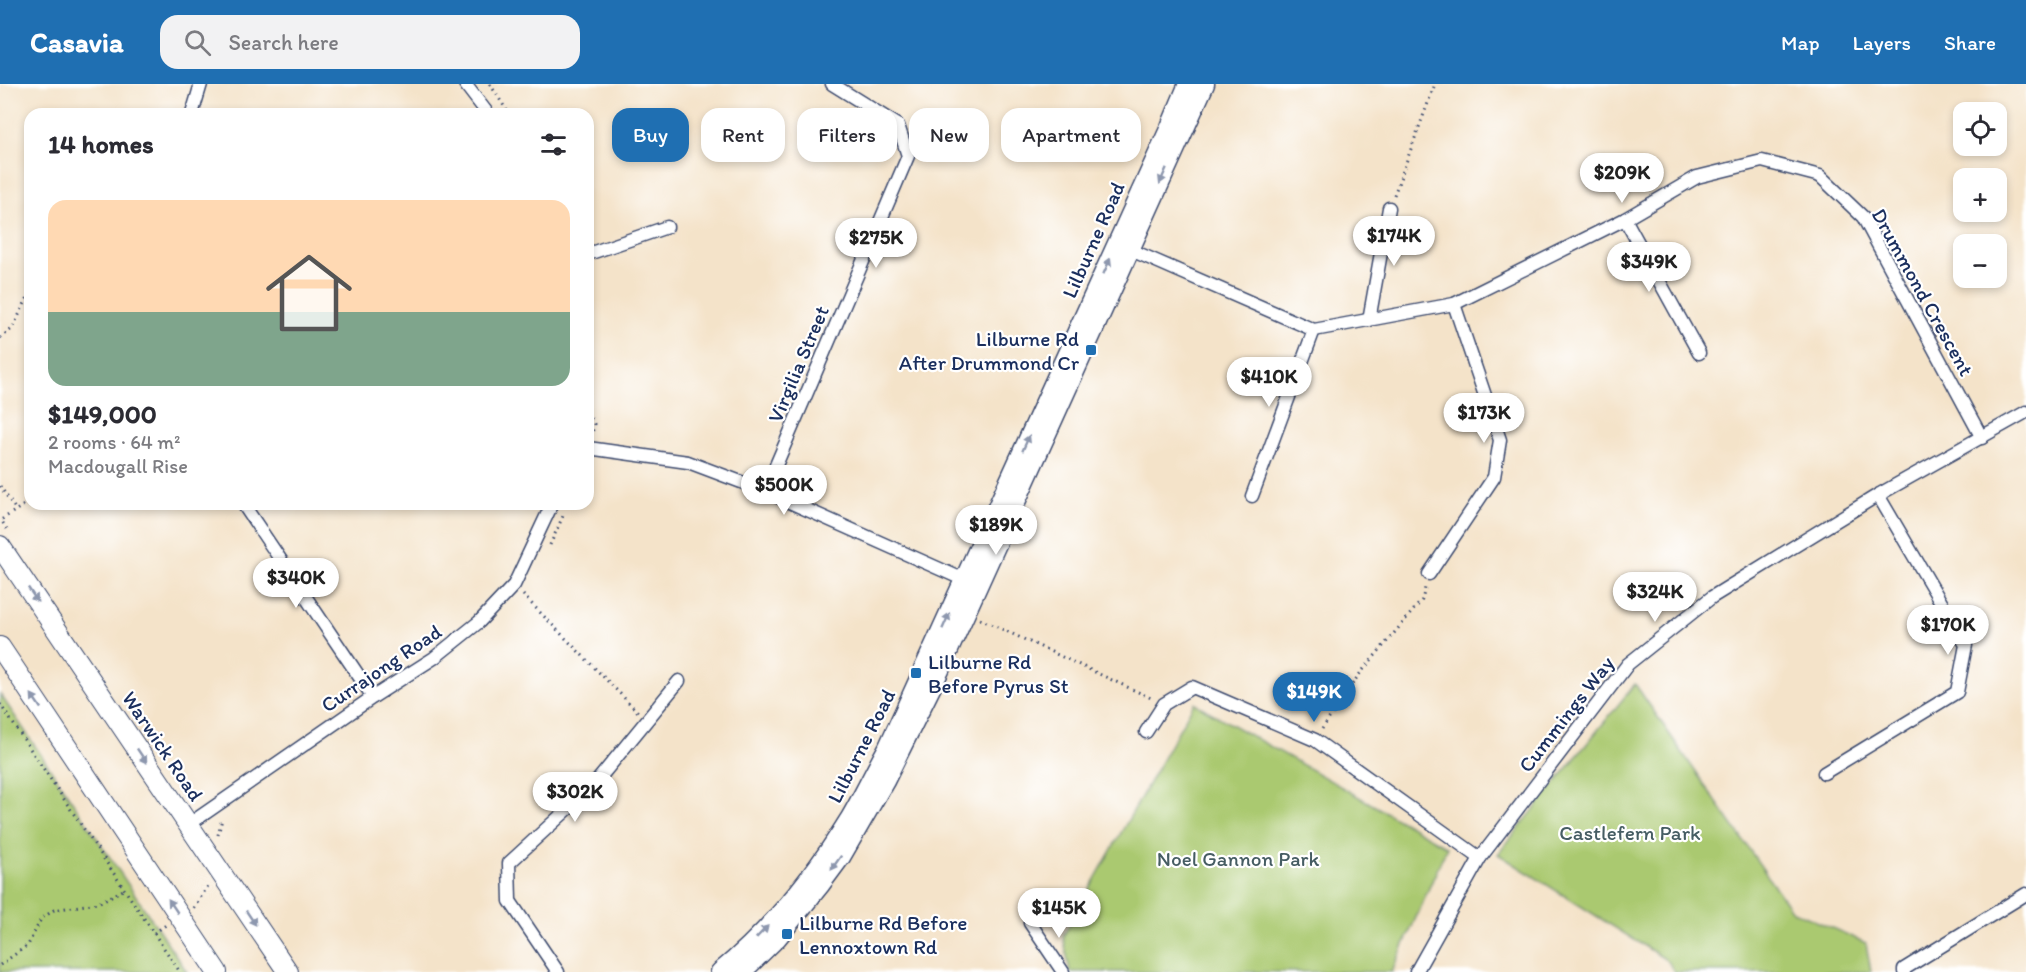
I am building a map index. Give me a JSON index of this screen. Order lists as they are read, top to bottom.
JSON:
{
  "streets": {
    "main road": ["Warwick Road"],
    "street": [
      "Lilburne Road",
      "Drummond Crescent",
      "Virgilia Street",
      "Currajong Road",
      "Cummings Way"
    ]
  },
  "crossings": [
    ["Drummond Crescent", "Cummings Way"],
    ["Currajong Road", "Warwick Road"]
  ],
  "parks": ["Castlefern Park", "Noel Gannon Park"],
  "places": {
    "transit": ["Lilburne Rd After Drummond Cr", "Lilburne Rd Before Pyrus St", "Lilburne Rd Before Lennoxtown Rd"]
  },
  "page": {
    "header": "Casavia",
    "search": "Search here",
    "nav": ["Map", "Layers", "Share"],
    "map_buttons": ["+", "−"],
    "chip": [
      "Buy",
      "Rent",
      "Filters",
      "New",
      "Apartment"
    ],
    "heading": "14 homes",
    "price": [
      "$209K",
      "$174K",
      "$275K",
      "$349K",
      "$410K",
      "$173K",
      "$500K",
      "$189K",
      "$340K",
      "$324K",
      "$170K",
      "$149K",
      "$302K",
      "$145K"
    ],
    "list": [
      {
        "name": "$149,000",
        "note": "2 rooms · 64 m² · Macdougall Rise"
      }
    ]
  }
}
